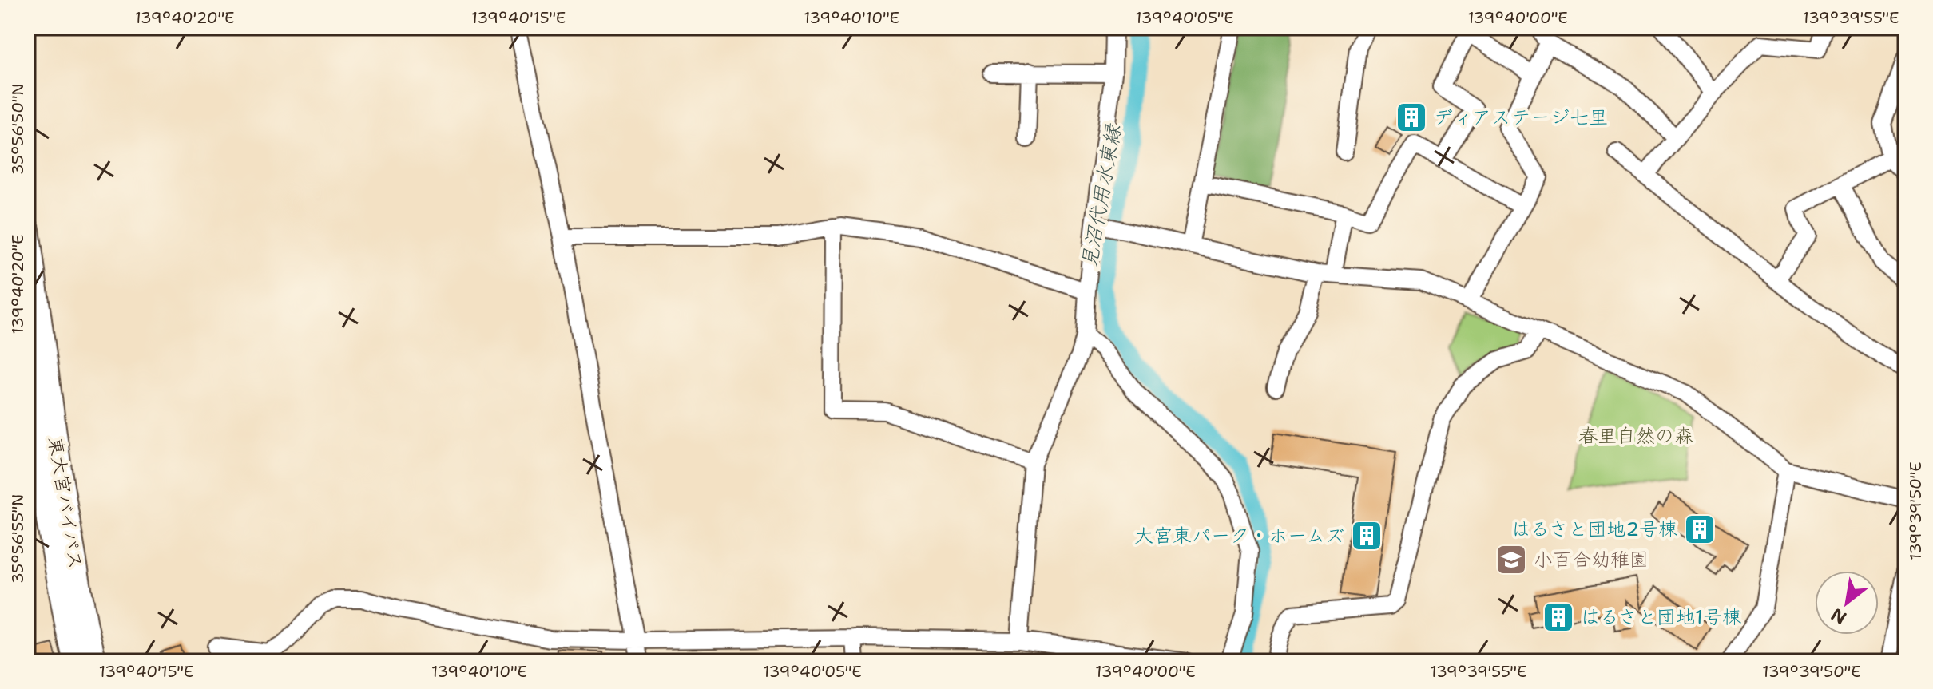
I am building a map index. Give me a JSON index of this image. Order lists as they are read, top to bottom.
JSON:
{
  "streets": {
    "highway": ["東大宮バイパス"]
  },
  "water": ["見沼代用水東縁"],
  "parks": ["春里自然の森"],
  "places": {
    "building": [
      "ディアステージ七里",
      "はるさと団地2号棟",
      "大宮東パーク・ホームズ",
      "はるさと団地1号棟"
    ],
    "school or university": ["小百合幼稚園"]
  },
  "north": "bottom left",
  "coordinates": [
    "139°40'20\"E",
    "139°40'15\"E",
    "139°40'10\"E",
    "139°40'05\"E",
    "139°40'00\"E",
    "139°39'55\"E",
    "35°56'50\"N",
    "139°39'50\"E",
    "35°56'55\"N"
  ]
}
